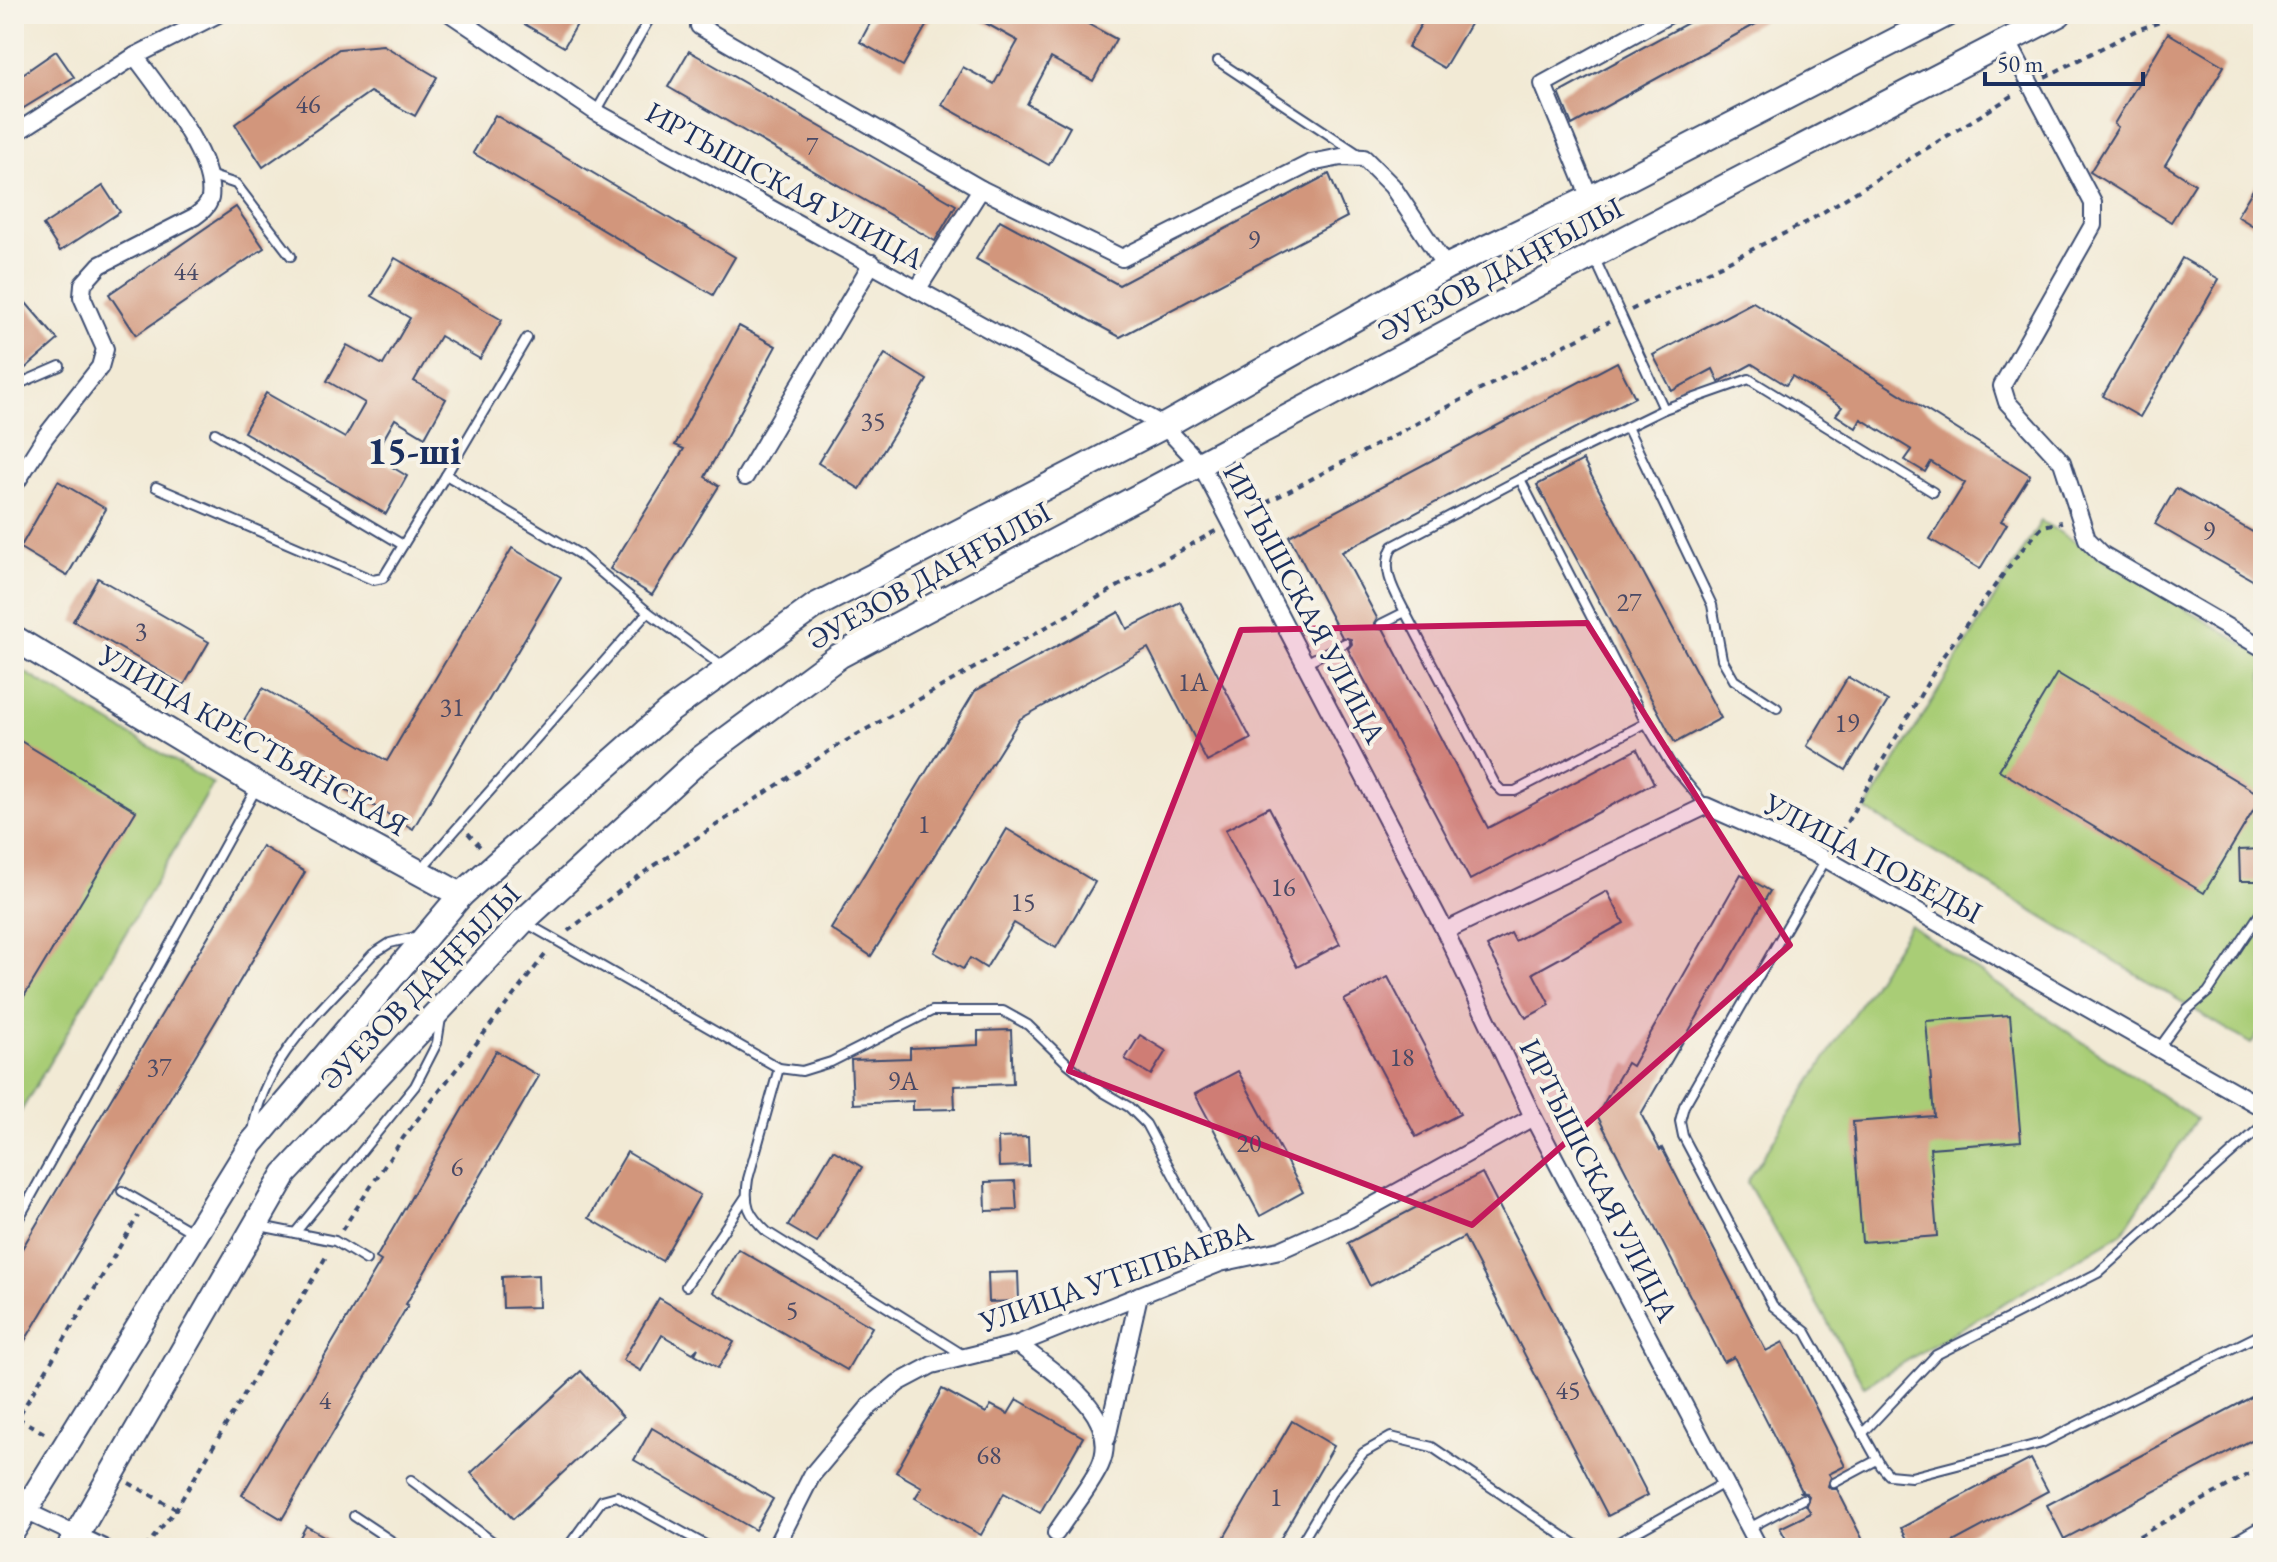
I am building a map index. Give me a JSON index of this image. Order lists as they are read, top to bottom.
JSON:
{
  "streets": {
    "main road": ["ӘУЕЗОВ ДАҢҒЫЛЫ", "УЛИЦА КРЕСТЬЯНСКАЯ"],
    "street": ["ИРТЫШСКАЯ УЛИЦА", "УЛИЦА ПОБЕДЫ", "УЛИЦА УТЕПБАЕВА"]
  },
  "crossings": [
    ["ИРТЫШСКАЯ УЛИЦА", "ӘУЕЗОВ ДАҢҒЫЛЫ"],
    ["ИРТЫШСКАЯ УЛИЦА", "УЛИЦА УТЕПБАЕВА"],
    ["ӘУЕЗОВ ДАҢҒЫЛЫ", "УЛИЦА КРЕСТЬЯНСКАЯ"]
  ],
  "districts": ["15-ші"],
  "house_numbers": [
    "46",
    "7",
    "9",
    "44",
    "35",
    "9",
    "27",
    "3",
    "1А",
    "31",
    "19",
    "1",
    "16",
    "15",
    "18",
    "37",
    "9А",
    "20",
    "6",
    "5",
    "45",
    "4",
    "68",
    "1"
  ],
  "scale_bar": "50 m"
}
